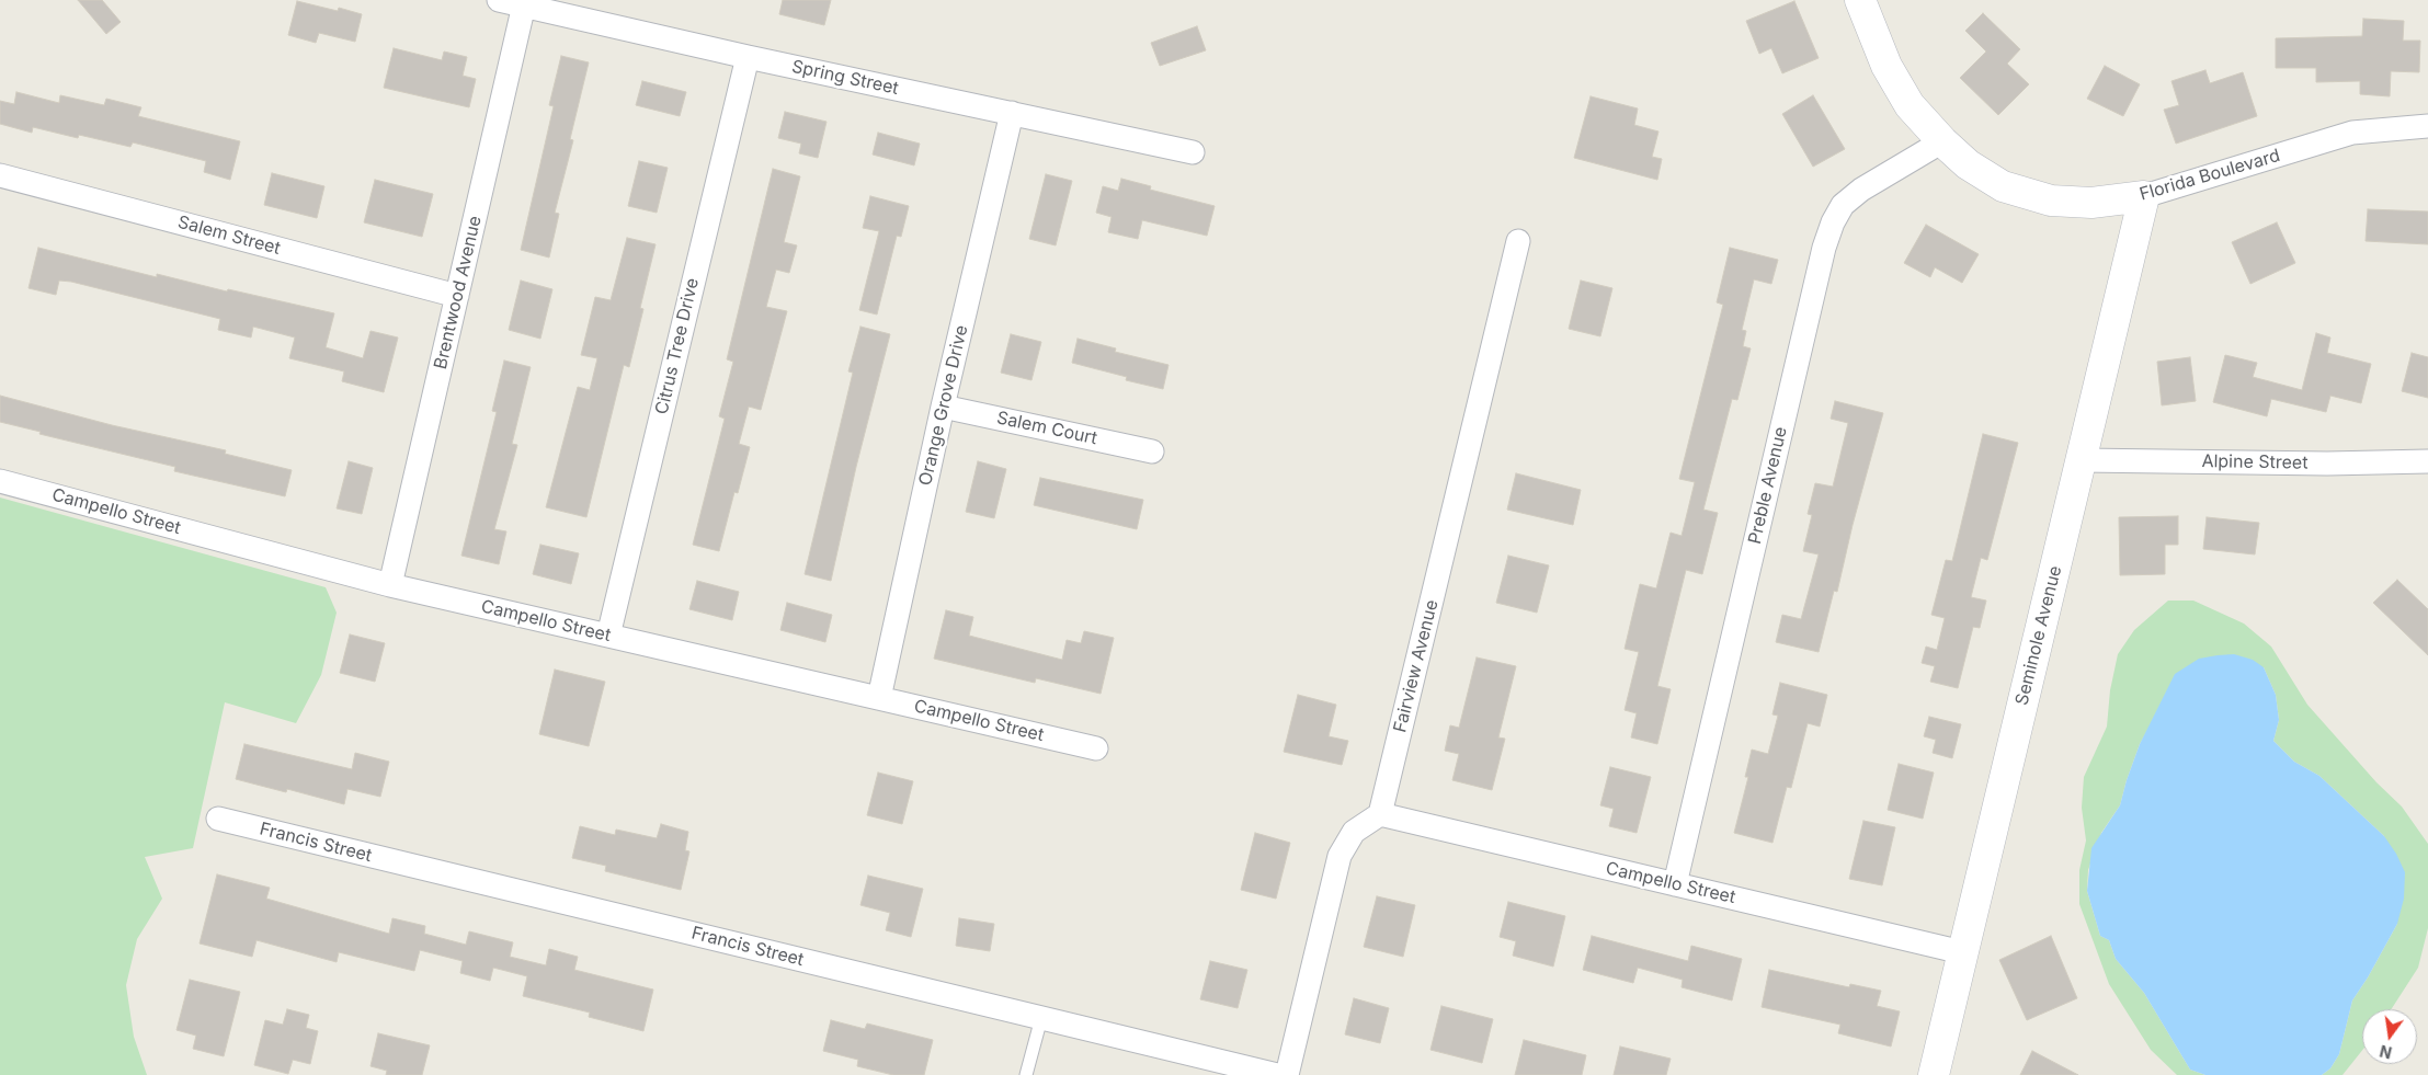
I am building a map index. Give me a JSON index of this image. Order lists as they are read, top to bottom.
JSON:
{
  "streets": {
    "street": [
      "Spring Street",
      "Florida Boulevard",
      "Salem Street",
      "Brentwood Avenue",
      "Citrus Tree Drive",
      "Orange Grove Drive",
      "Salem Court",
      "Alpine Street",
      "Preble Avenue",
      "Campello Street",
      "Seminole Avenue",
      "Fairview Avenue",
      "Francis Street"
    ]
  },
  "crossings": [
    ["Spring Street", "Brentwood Avenue"],
    ["Spring Street", "Citrus Tree Drive"],
    ["Spring Street", "Orange Grove Drive"],
    ["Florida Boulevard", "Preble Avenue"],
    ["Florida Boulevard", "Seminole Avenue"],
    ["Salem Street", "Brentwood Avenue"],
    ["Brentwood Avenue", "Campello Street"],
    ["Citrus Tree Drive", "Campello Street"],
    ["Orange Grove Drive", "Salem Court"],
    ["Orange Grove Drive", "Campello Street"],
    ["Alpine Street", "Seminole Avenue"],
    ["Preble Avenue", "Campello Street"],
    ["Campello Street", "Seminole Avenue"],
    ["Campello Street", "Fairview Avenue"]
  ],
  "north": "bottom"
}
